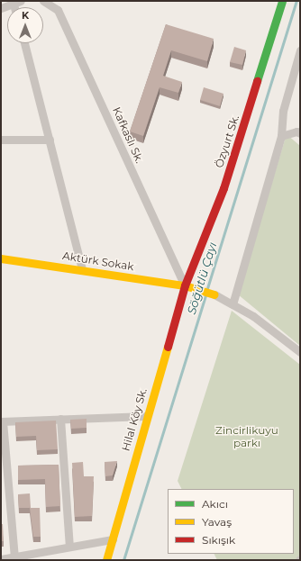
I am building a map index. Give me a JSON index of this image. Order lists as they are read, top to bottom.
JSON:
{
  "streets": {
    "street": [
      "Kafkaslı Sk.",
      "Özyurt Sk.",
      "Aktürk Sokak",
      "Hilal Köy Sk."
    ]
  },
  "crossings": [
    ["Kafkaslı Sk.", "Özyurt Sk."],
    ["Kafkaslı Sk.", "Aktürk Sokak"],
    ["Kafkaslı Sk.", "Hilal Köy Sk."],
    ["Özyurt Sk.", "Aktürk Sokak"],
    ["Özyurt Sk.", "Hilal Köy Sk."],
    ["Aktürk Sokak", "Hilal Köy Sk."]
  ],
  "water": ["Söğütlü Çayı"],
  "parks": ["Zincirlikuyu parkı"],
  "legend": ["Akıcı", "Yavaş", "Sıkışık"],
  "north": "top"
}
